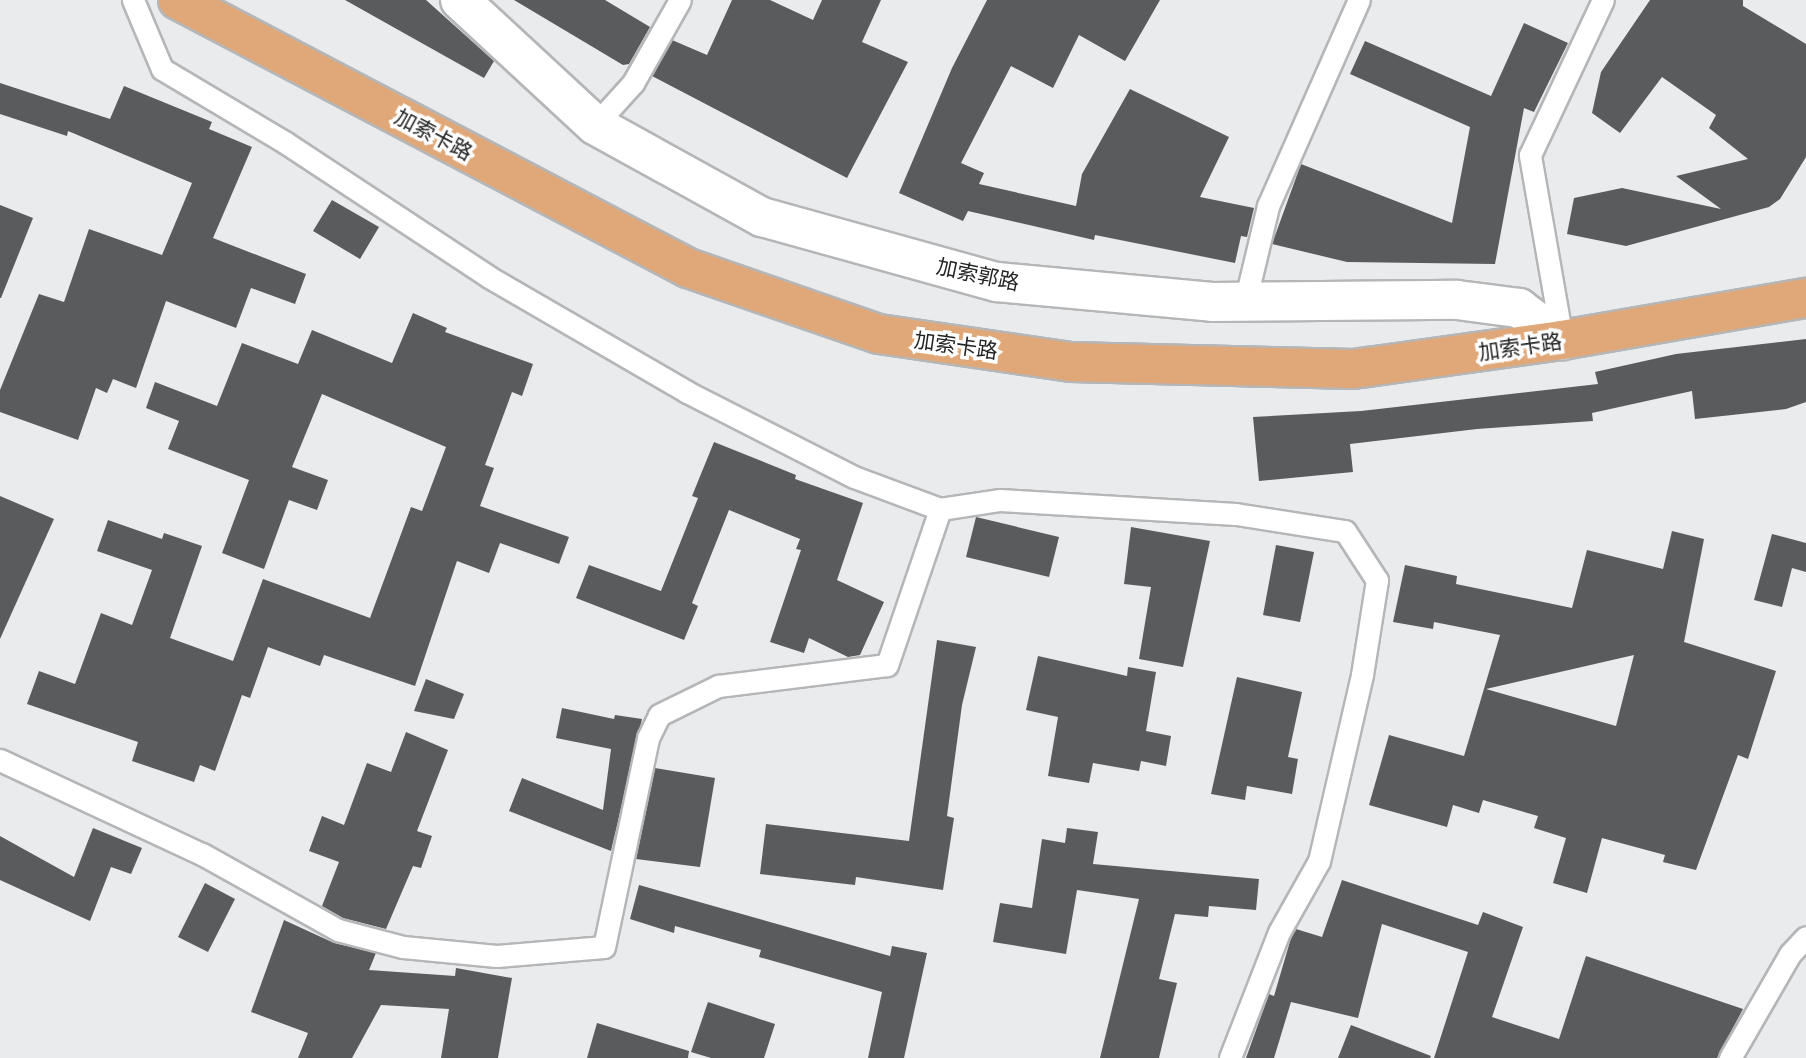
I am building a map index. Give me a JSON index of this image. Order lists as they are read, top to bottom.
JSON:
{
  "streets": {
    "main road": ["加索卡路"],
    "street": ["加索郭路"]
  },
  "crossings": [
    ["加索卡路", "加索郭路"]
  ]
}
